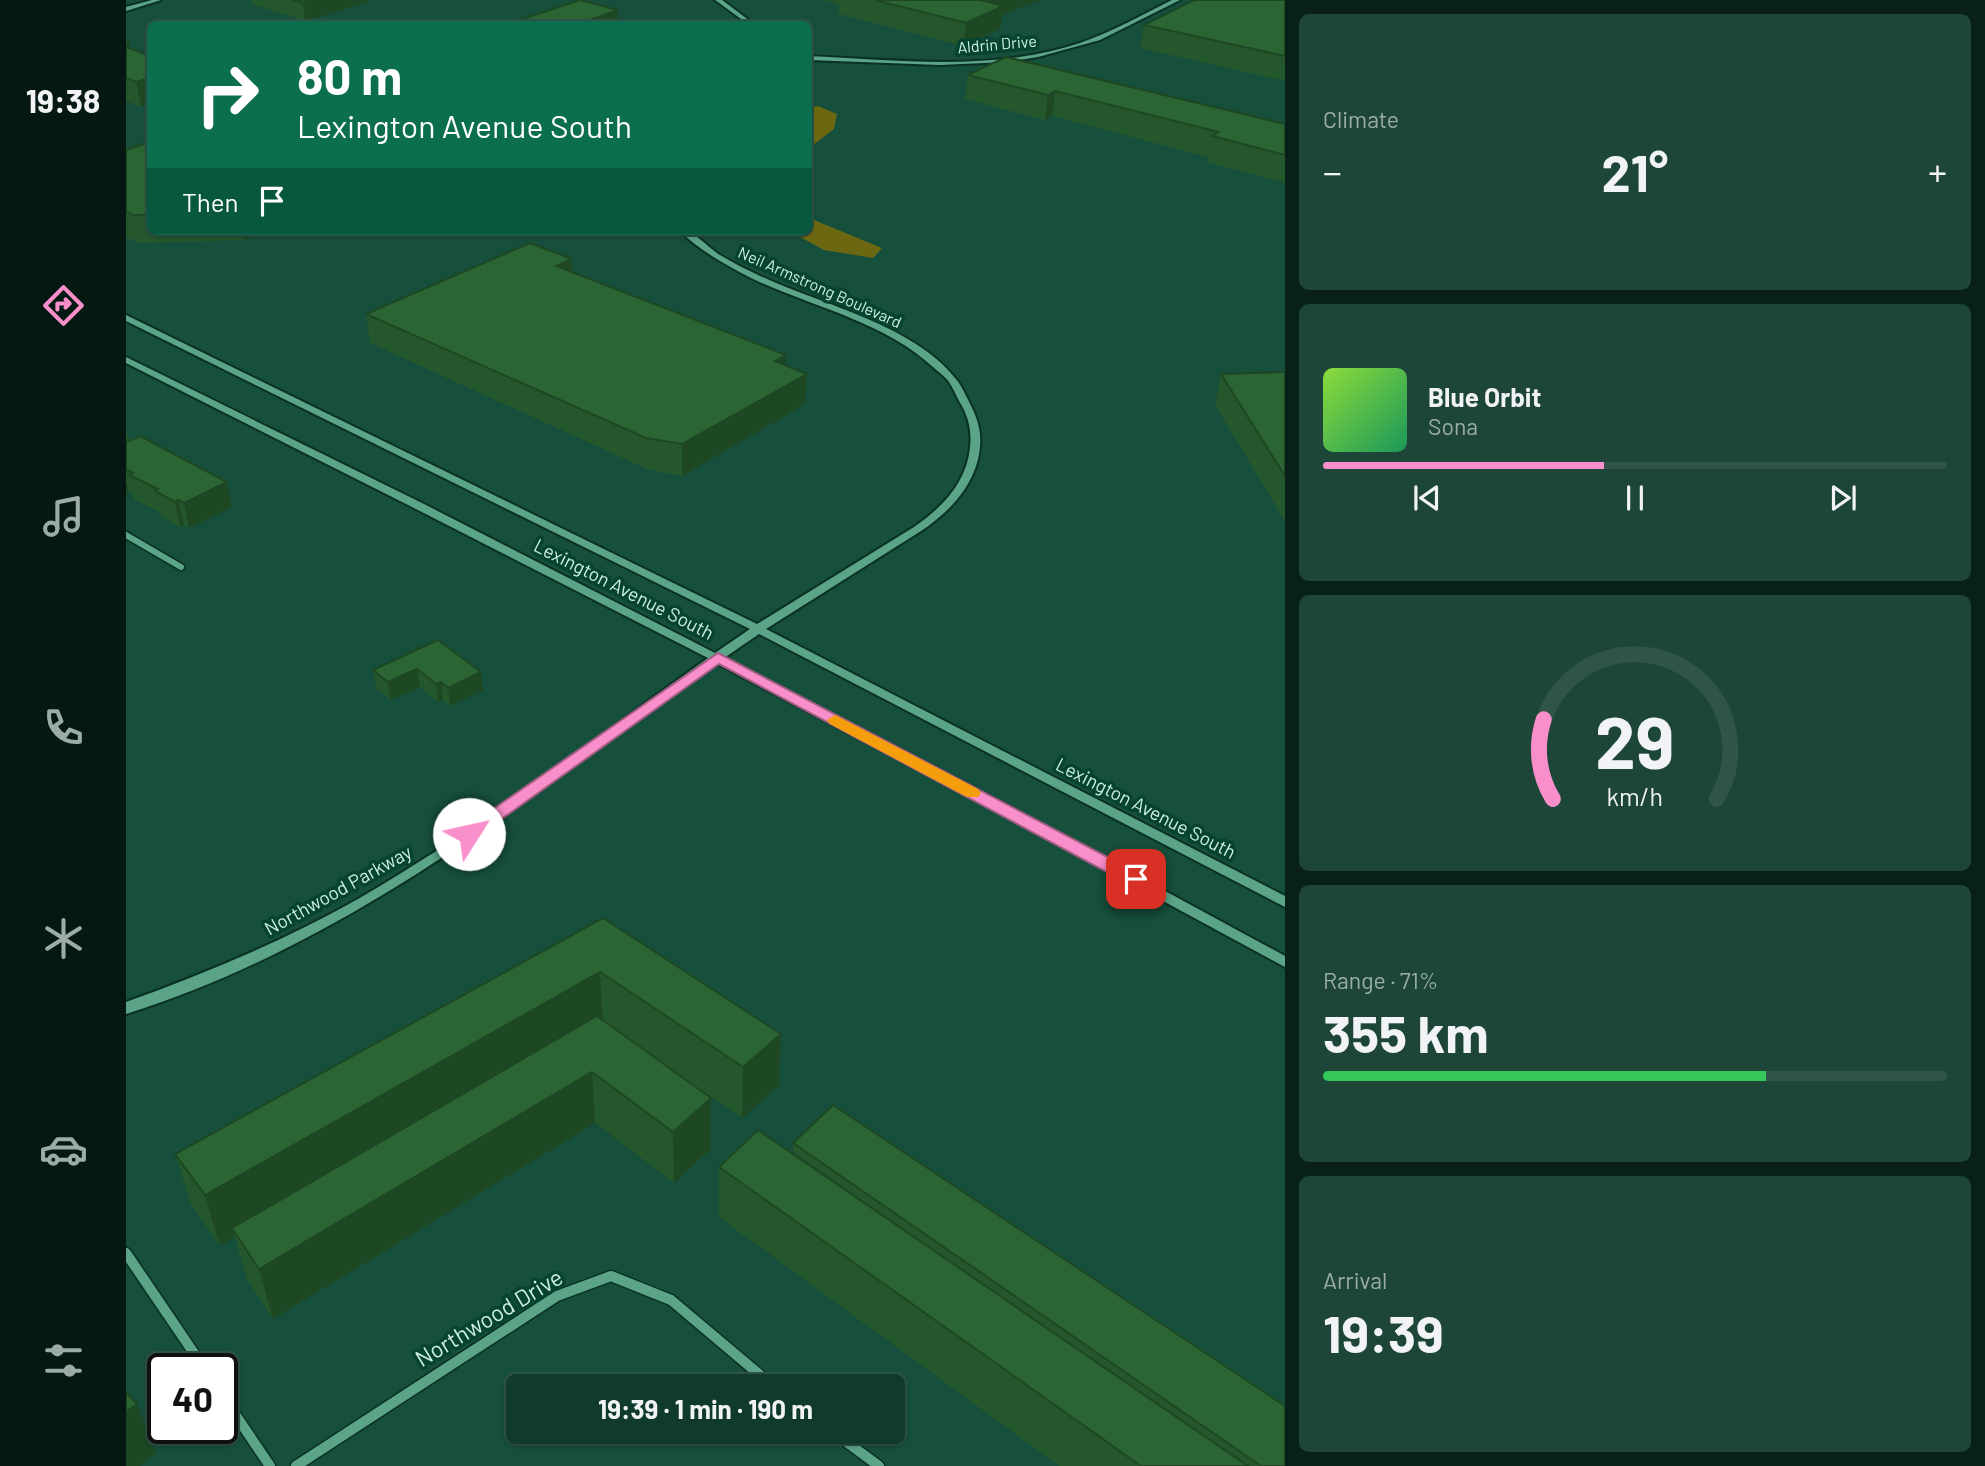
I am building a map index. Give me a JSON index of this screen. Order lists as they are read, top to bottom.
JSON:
{
  "streets": {
    "street": [
      "Aldrin Drive",
      "Neil Armstrong Boulevard",
      "Lexington Avenue South",
      "Northwood Parkway",
      "Northwood Drive"
    ]
  },
  "crossings": [
    ["Neil Armstrong Boulevard", "Lexington Avenue South"],
    ["Neil Armstrong Boulevard", "Northwood Parkway"],
    ["Lexington Avenue South", "Northwood Parkway"]
  ],
  "page": {
    "tabs": "19:38",
    "tile": [
      "Climate",
      ["Range · 71%", "355 km"],
      ["Arrival", "19:39"]
    ],
    "turn": ["80 m", "Lexington Avenue South"],
    "heat": ["−", "21°", "+"],
    "then": "Then",
    "song": ["Blue Orbit", "Sona"],
    "limit": "40",
    "trip": "19:39 · 1 min · 190 m",
    "gauge": ["29", "km/h"]
  }
}
